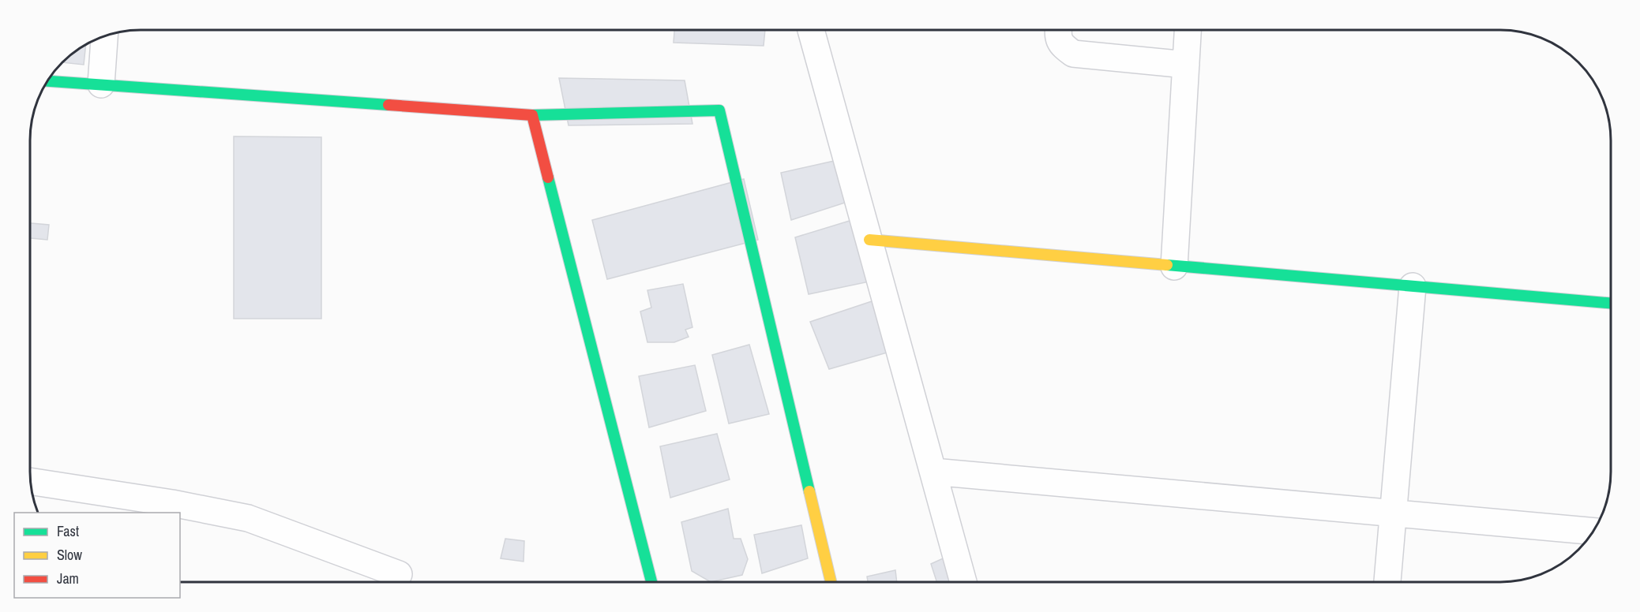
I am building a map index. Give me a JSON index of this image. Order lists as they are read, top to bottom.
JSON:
{
  "legend": ["Fast", "Slow", "Jam"]
}
